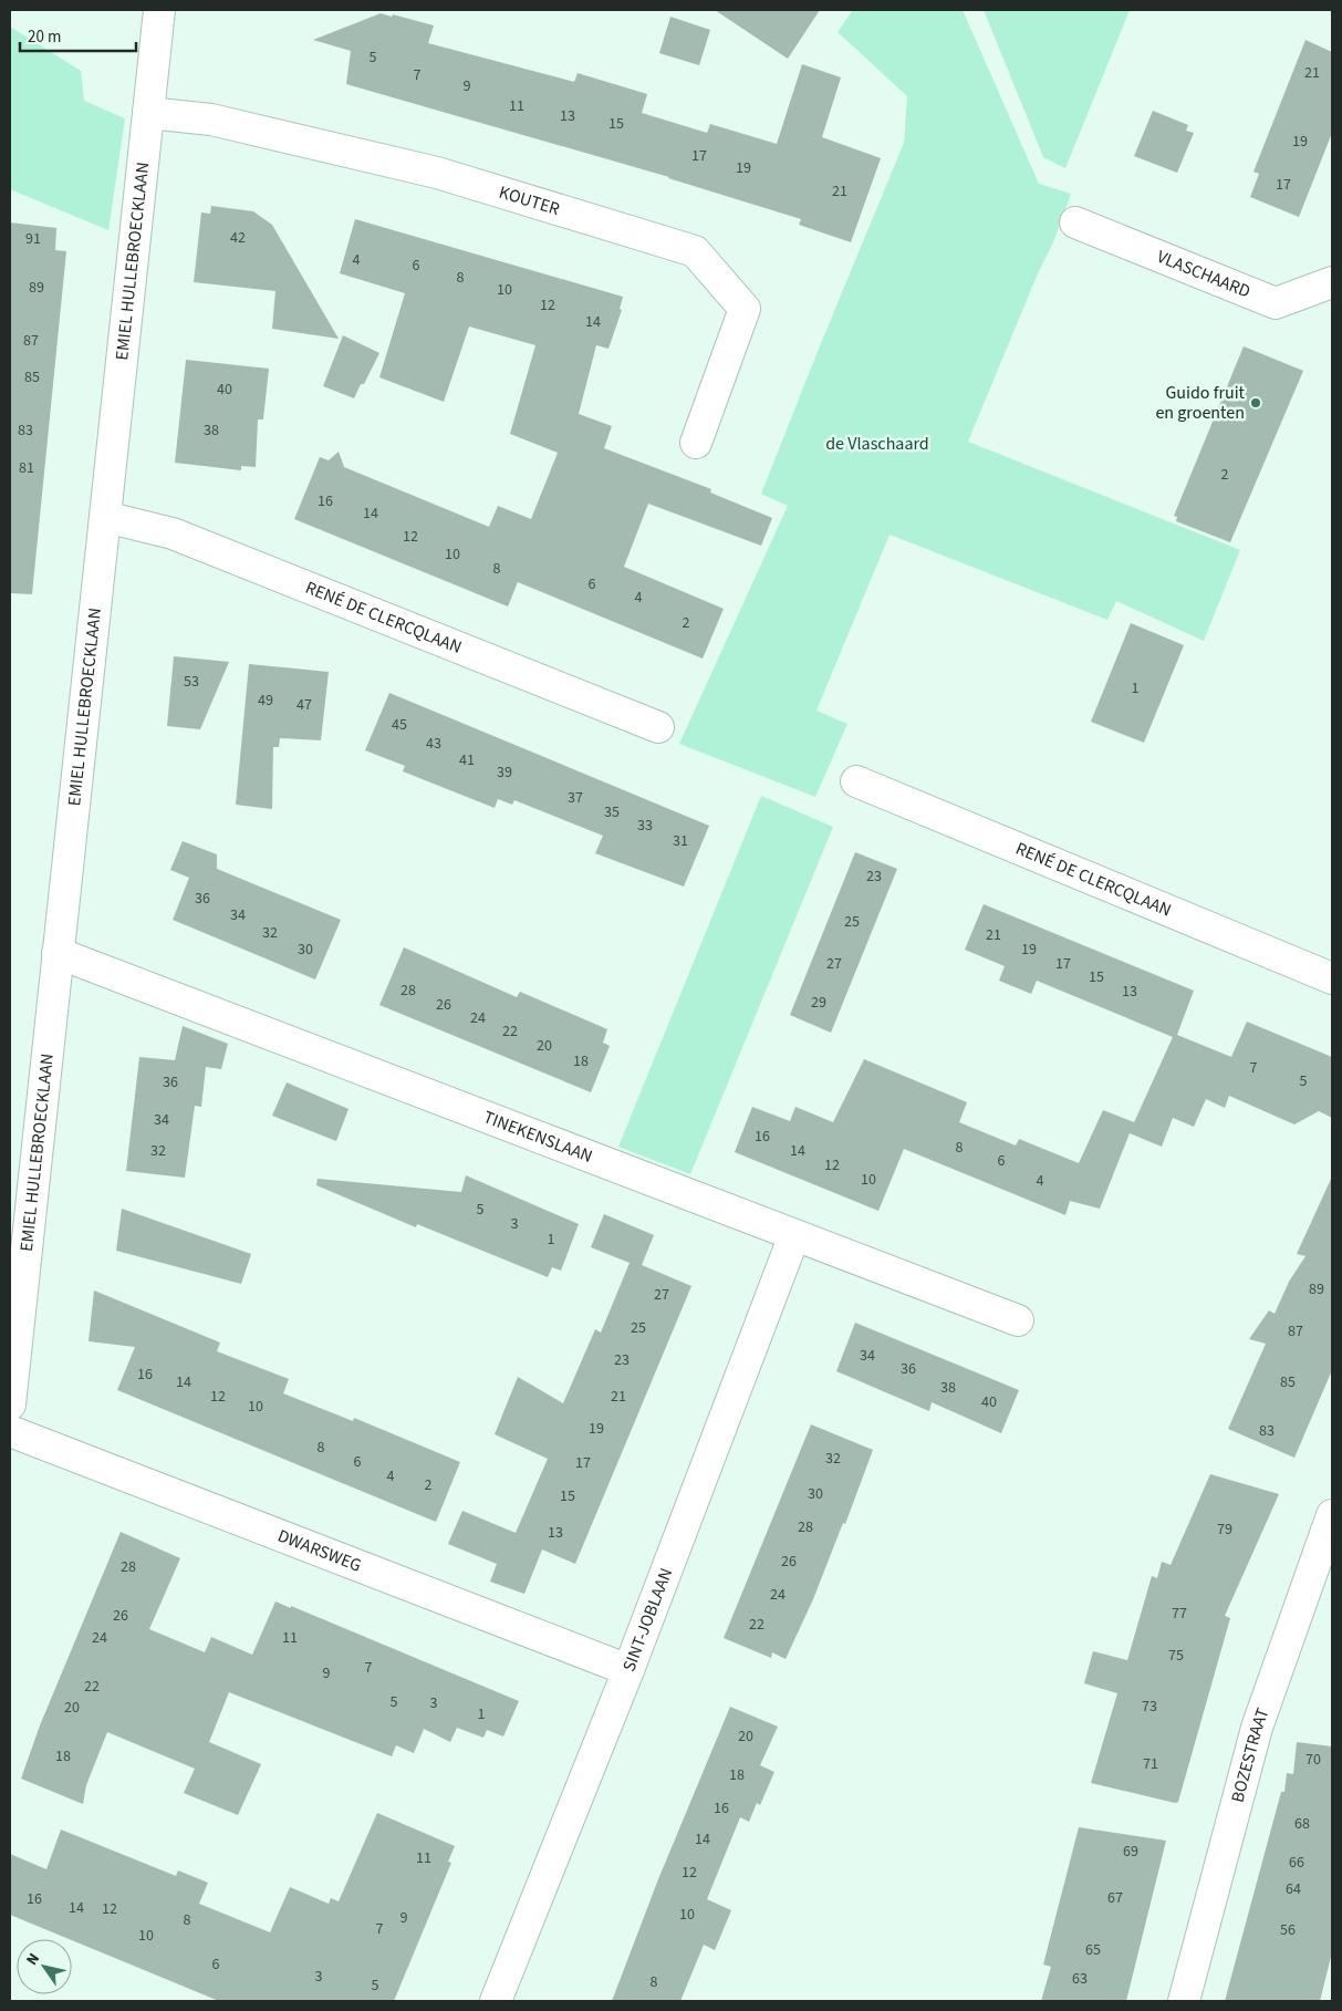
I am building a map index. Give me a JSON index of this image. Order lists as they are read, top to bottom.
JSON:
{
  "streets": {
    "street": [
      "KOUTER",
      "EMIEL HULLEBROECKLAAN",
      "VLASCHAARD",
      "RENÉ DE CLERCQLAAN",
      "TINEKENSLAAN",
      "DWARSWEG",
      "SINT-JOBLAAN",
      "BOZESTRAAT"
    ]
  },
  "crossings": [
    ["KOUTER", "EMIEL HULLEBROECKLAAN"],
    ["EMIEL HULLEBROECKLAAN", "RENÉ DE CLERCQLAAN"],
    ["EMIEL HULLEBROECKLAAN", "TINEKENSLAAN"],
    ["TINEKENSLAAN", "SINT-JOBLAAN"],
    ["DWARSWEG", "SINT-JOBLAAN"]
  ],
  "parks": ["de Vlaschaard"],
  "places": ["Guido fruit en groenten"],
  "house_numbers": [
    "5",
    "21",
    "7",
    "9",
    "11",
    "13",
    "15",
    "19",
    "17",
    "19",
    "17",
    "21",
    "42",
    "91",
    "4",
    "6",
    "8",
    "89",
    "10",
    "12",
    "14",
    "87",
    "85",
    "40",
    "83",
    "38",
    "81",
    "2",
    "16",
    "14",
    "12",
    "10",
    "8",
    "6",
    "4",
    "2",
    "53",
    "1",
    "49",
    "47",
    "45",
    "43",
    "41",
    "39",
    "37",
    "35",
    "33",
    "31",
    "23",
    "36",
    "34",
    "25",
    "32",
    "21",
    "30",
    "19",
    "27",
    "17",
    "15",
    "28",
    "13",
    "29",
    "26",
    "24",
    "22",
    "20",
    "18",
    "7",
    "5",
    "36",
    "34",
    "16",
    "8",
    "32",
    "14",
    "6",
    "12",
    "10",
    "4",
    "5",
    "3",
    "1",
    "89",
    "27",
    "25",
    "87",
    "34",
    "23",
    "36",
    "16",
    "14",
    "85",
    "38",
    "12",
    "21",
    "40",
    "10",
    "19",
    "83",
    "8",
    "32",
    "6",
    "17",
    "4",
    "2",
    "30",
    "15",
    "28",
    "79",
    "13",
    "26",
    "28",
    "24",
    "77",
    "26",
    "22",
    "24",
    "11",
    "75",
    "7",
    "9",
    "22",
    "5",
    "3",
    "73",
    "20",
    "1",
    "20",
    "18",
    "70",
    "71",
    "18",
    "16",
    "68",
    "14",
    "69",
    "11",
    "66",
    "12",
    "64",
    "67",
    "16",
    "14",
    "12",
    "10",
    "9",
    "8",
    "7",
    "56",
    "10",
    "65",
    "6",
    "3",
    "63",
    "8",
    "5"
  ],
  "scale_bar": "20 m",
  "north": "top left"
}
